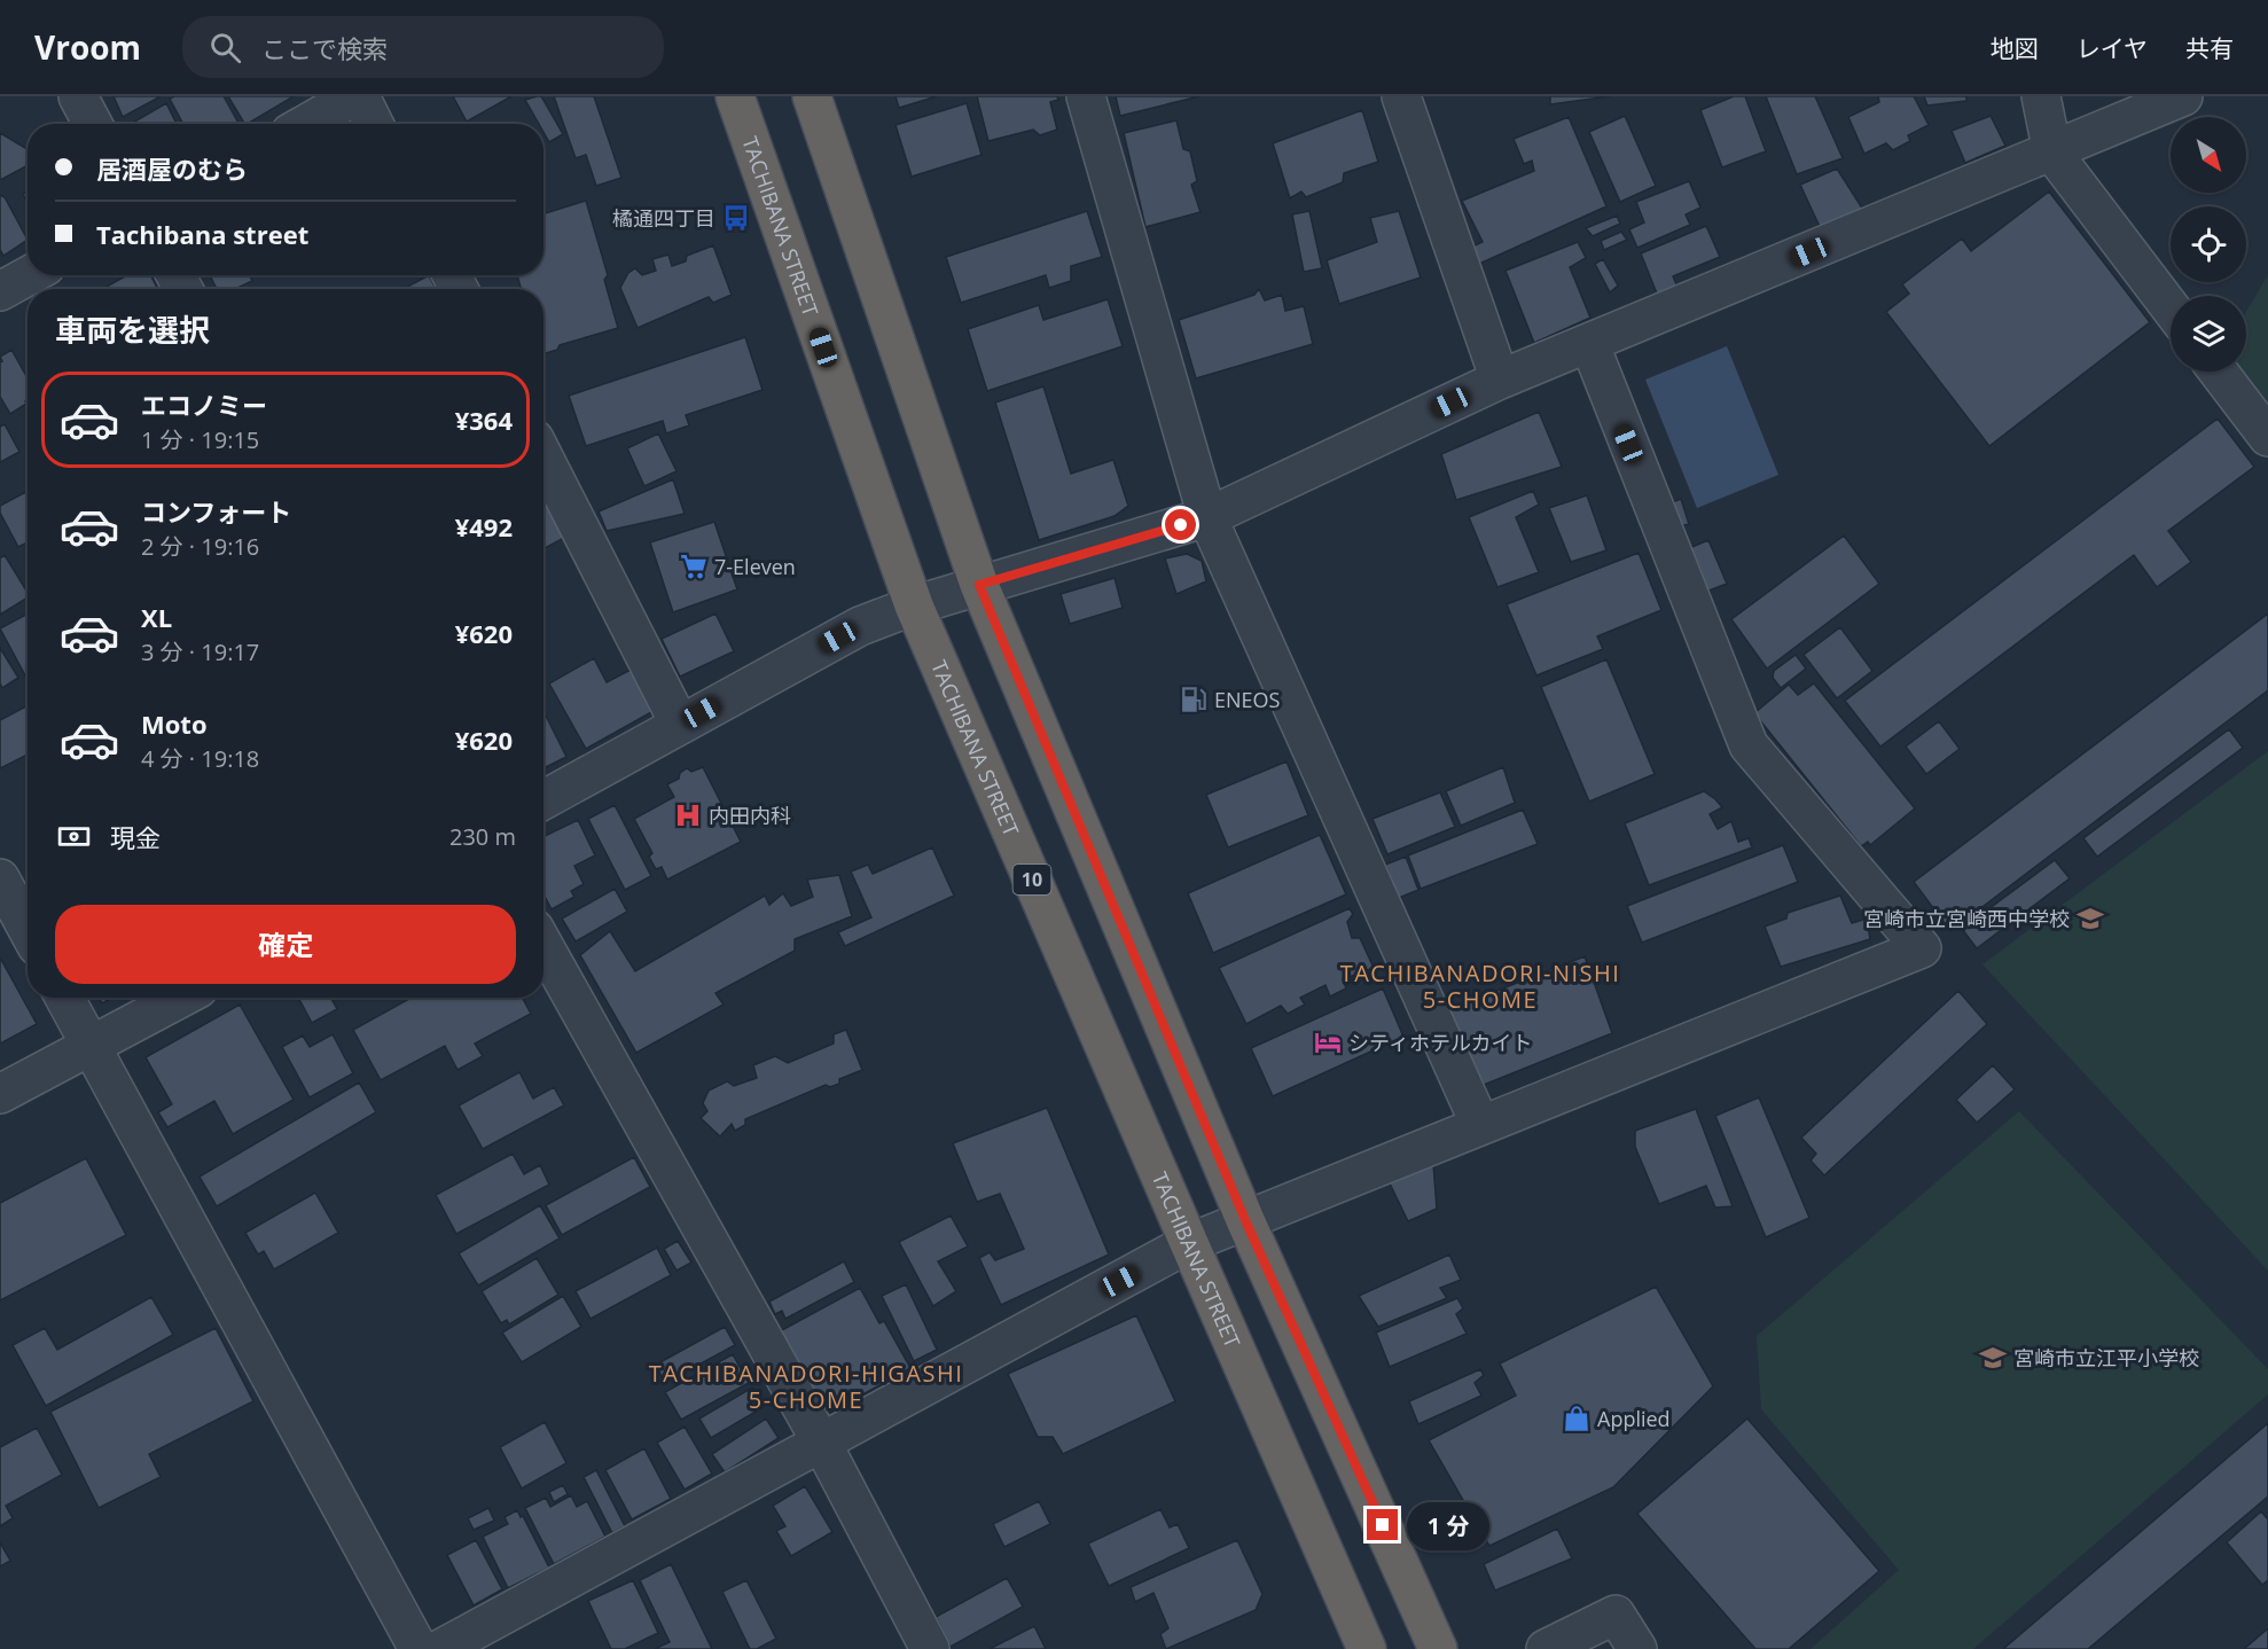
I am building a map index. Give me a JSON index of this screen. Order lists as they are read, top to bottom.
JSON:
{
  "streets": {
    "highway": ["TACHIBANA STREET", "10"]
  },
  "districts": ["TACHIBANADORI-NISHI 5-CHOME", "TACHIBANADORI-HIGASHI 5-CHOME"],
  "places": {
    "bus stop": ["橘通四丁目"],
    "supermarket": ["7-Eleven"],
    "fuel station": ["ENEOS"],
    "hospital": ["内田内科"],
    "school or university": ["宮崎市立宮崎西中学校", "宮崎市立江平小学校"],
    "hotel": ["シティホテルカイト"],
    "shop": ["Applied"]
  },
  "north": "bottom right",
  "page": {
    "header": "Vroom",
    "search": "ここで検索",
    "nav": ["地図", "レイヤ", "共有"],
    "banner": ["居酒屋のむら", "Tachibana street"],
    "heading": "車両を選択",
    "list": [
      {
        "name": "エコノミー",
        "note": "1 分 · 19:15",
        "value": "¥364"
      },
      {
        "name": "コンフォート",
        "note": "2 分 · 19:16",
        "value": "¥492"
      },
      {
        "name": "XL",
        "note": "3 分 · 19:17",
        "value": "¥620"
      },
      {
        "name": "Moto",
        "note": "4 分 · 19:18",
        "value": "¥620"
      }
    ],
    "pay": ["現金", "230 m"],
    "buttons": "確定",
    "bubble": "1 分"
  }
}
